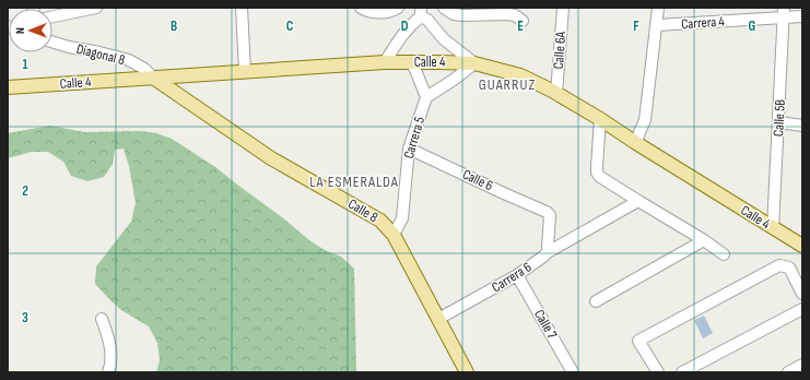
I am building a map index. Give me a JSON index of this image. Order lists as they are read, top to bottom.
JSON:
{
  "streets": {
    "main road": ["Calle 4", "Calle 8"],
    "street": [
      "Carrera 4",
      "Calle 6A",
      "Diagonal 8",
      "Calle 5B",
      "Carrera 5",
      "Calle 6",
      "Carrera 6",
      "Calle 7"
    ]
  },
  "crossings": [
    ["Carrera 4", "Calle 5B"],
    ["Calle 6A", "Calle 4"],
    ["Diagonal 8", "Calle 4"],
    ["Diagonal 8", "Calle 8"],
    ["Calle 4", "Calle 5B"],
    ["Calle 4", "Carrera 5"],
    ["Calle 4", "Calle 8"],
    ["Carrera 5", "Calle 6"],
    ["Carrera 5", "Calle 8"],
    ["Calle 6", "Carrera 6"],
    ["Calle 8", "Carrera 6"],
    ["Carrera 6", "Calle 7"]
  ],
  "districts": ["GUARRUZ", "LA ESMERALDA"],
  "north": "left",
  "grid": {
    "columns": [
      "B",
      "C",
      "D",
      "E",
      "F",
      "G"
    ],
    "rows": ["1", "2", "3"]
  }
}
